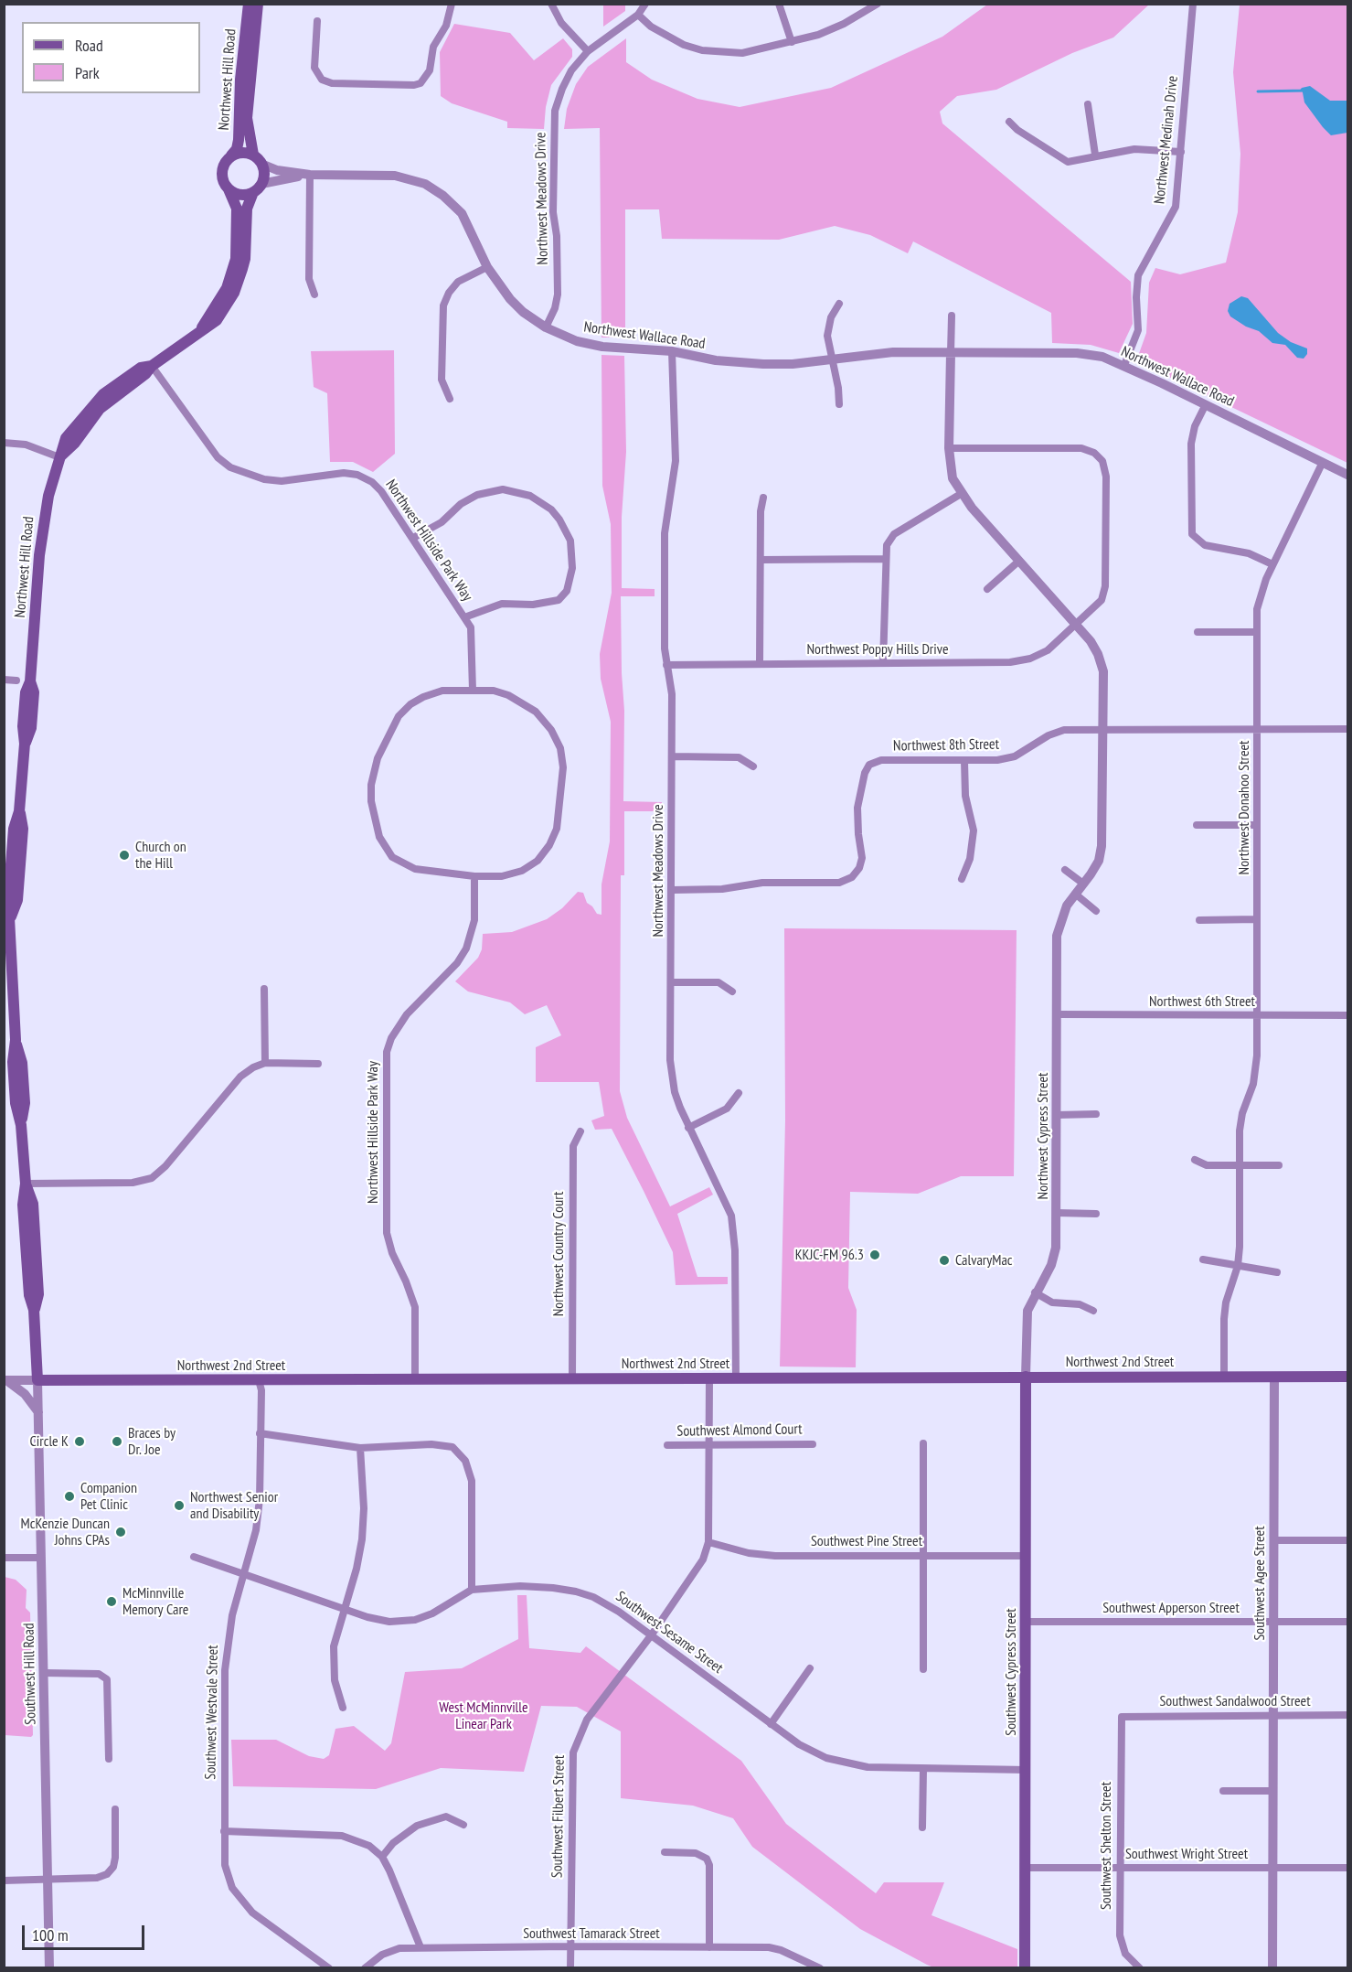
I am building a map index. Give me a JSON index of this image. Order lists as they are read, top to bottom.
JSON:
{
  "streets": {
    "main road": ["Northwest Hill Road", "Northwest 2nd Street", "Southwest Cypress Street"],
    "street": [
      "Northwest Medinah Drive",
      "Northwest Meadows Drive",
      "Northwest Wallace Road",
      "Northwest Hillside Park Way",
      "Northwest Poppy Hills Drive",
      "Northwest 8th Street",
      "Northwest Donahoo Street",
      "Northwest 6th Street",
      "Northwest Cypress Street",
      "Northwest Country Court",
      "Southwest Almond Court",
      "Southwest Pine Street",
      "Southwest Agee Street",
      "Southwest Apperson Street",
      "Southwest Sesame Street",
      "Southwest Hill Road",
      "Southwest Sandalwood Street",
      "Southwest Westvale Street",
      "Southwest Filbert Street",
      "Southwest Shelton Street",
      "Southwest Wright Street",
      "Southwest Tamarack Street"
    ]
  },
  "crossings": [
    ["Northwest Hill Road", "Northwest Wallace Road"],
    ["Northwest Hill Road", "Northwest Hillside Park Way"],
    ["Northwest Hill Road", "Northwest 2nd Street"],
    ["Northwest Hill Road", "Southwest Hill Road"],
    ["Northwest Medinah Drive", "Northwest Wallace Road"],
    ["Northwest Meadows Drive", "Northwest Wallace Road"],
    ["Northwest Meadows Drive", "Northwest Poppy Hills Drive"],
    ["Northwest Meadows Drive", "Northwest 8th Street"],
    ["Northwest Meadows Drive", "Northwest 2nd Street"],
    ["Northwest Wallace Road", "Northwest Donahoo Street"],
    ["Northwest Wallace Road", "Northwest Cypress Street"],
    ["Northwest Hillside Park Way", "Northwest 2nd Street"],
    ["Northwest Poppy Hills Drive", "Northwest Cypress Street"],
    ["Northwest 8th Street", "Northwest Donahoo Street"],
    ["Northwest 8th Street", "Northwest Cypress Street"],
    ["Northwest Donahoo Street", "Northwest 6th Street"],
    ["Northwest Donahoo Street", "Northwest 2nd Street"],
    ["Northwest 6th Street", "Northwest Cypress Street"],
    ["Northwest Cypress Street", "Northwest 2nd Street"],
    ["Northwest Cypress Street", "Southwest Cypress Street"],
    ["Northwest Country Court", "Northwest 2nd Street"],
    ["Northwest 2nd Street", "Southwest Agee Street"],
    ["Northwest 2nd Street", "Southwest Cypress Street"],
    ["Northwest 2nd Street", "Southwest Hill Road"],
    ["Northwest 2nd Street", "Southwest Westvale Street"],
    ["Northwest 2nd Street", "Southwest Filbert Street"],
    ["Southwest Almond Court", "Southwest Filbert Street"],
    ["Southwest Pine Street", "Southwest Cypress Street"],
    ["Southwest Pine Street", "Southwest Filbert Street"],
    ["Southwest Agee Street", "Southwest Apperson Street"],
    ["Southwest Agee Street", "Southwest Sandalwood Street"],
    ["Southwest Agee Street", "Southwest Wright Street"],
    ["Southwest Apperson Street", "Southwest Cypress Street"],
    ["Southwest Sesame Street", "Southwest Cypress Street"],
    ["Southwest Sesame Street", "Southwest Westvale Street"],
    ["Southwest Sesame Street", "Southwest Filbert Street"],
    ["Southwest Cypress Street", "Southwest Wright Street"],
    ["Southwest Sandalwood Street", "Southwest Shelton Street"],
    ["Southwest Filbert Street", "Southwest Tamarack Street"],
    ["Southwest Shelton Street", "Southwest Wright Street"]
  ],
  "parks": ["West McMinnville Linear Park"],
  "places": [
    "Church on the Hill",
    "KKJC-FM 96.3",
    "CalvaryMac",
    "Circle K",
    "Braces by Dr. Joe",
    "Companion Pet Clinic",
    "Northwest Senior and Disability",
    "McKenzie Duncan Johns CPAs",
    "McMinnville Memory Care"
  ],
  "legend": ["Road", "Park"],
  "scale_bar": "100 m"
}
